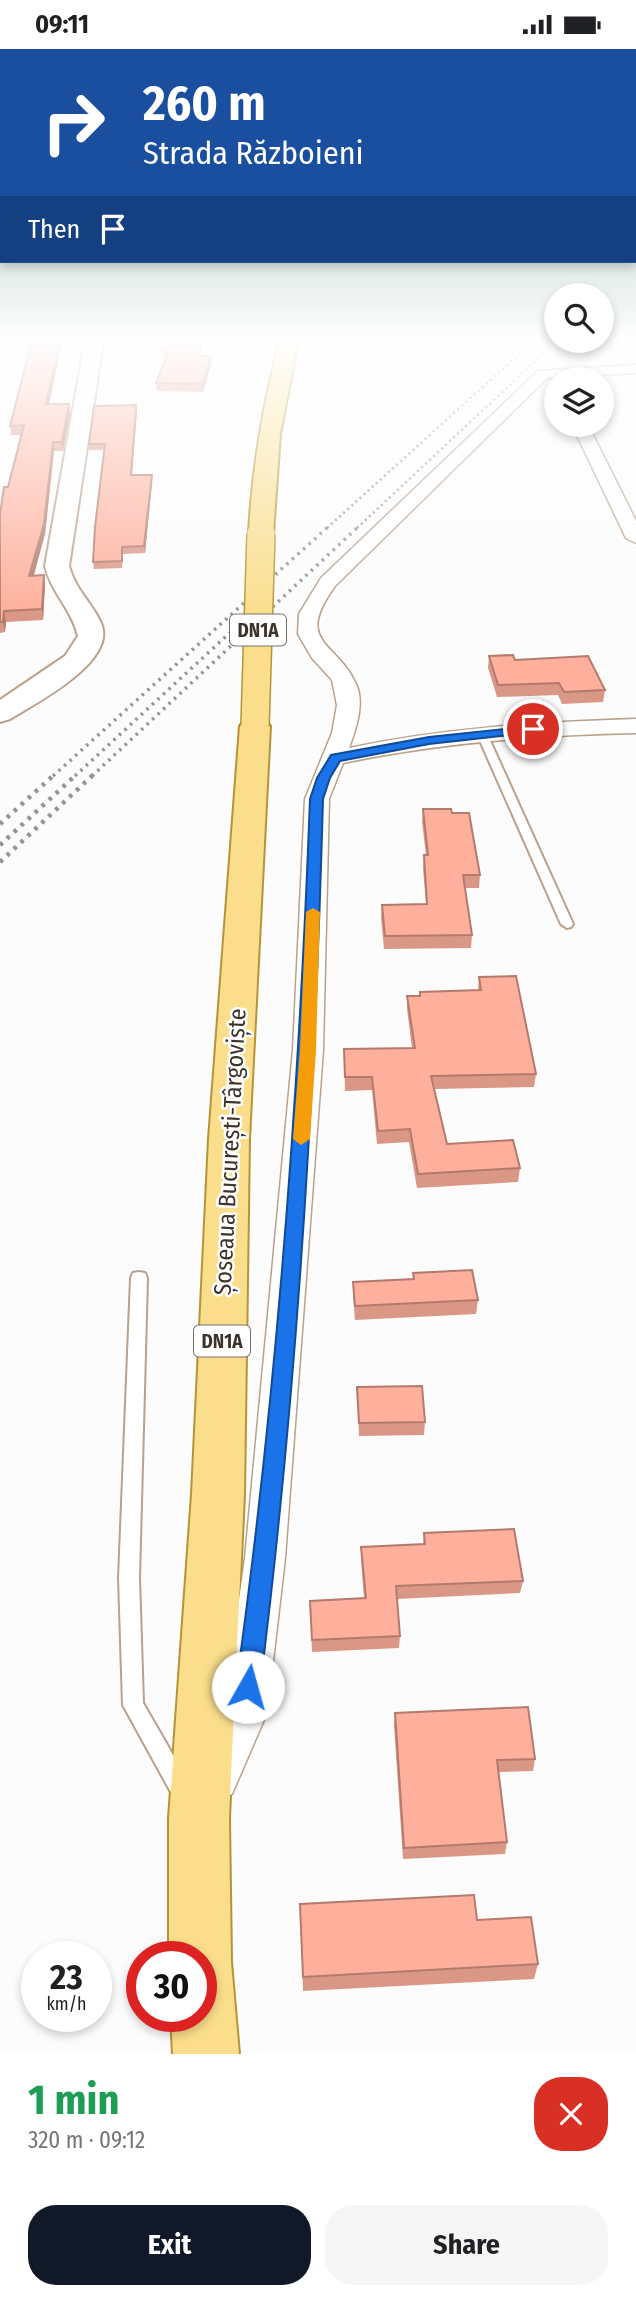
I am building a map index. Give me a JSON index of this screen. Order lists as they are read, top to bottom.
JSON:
{
  "streets": {
    "main road": ["DN1A", "Șoseaua București-Târgoviște"]
  },
  "page": {
    "status": "09:11",
    "turn": ["260 m", "Strada Războieni"],
    "then": "Then",
    "speed": "23 km/h",
    "limit": "30",
    "heading": ["1 min", "320 m · 09:12"],
    "buttons": ["Exit", "Share"]
  }
}
